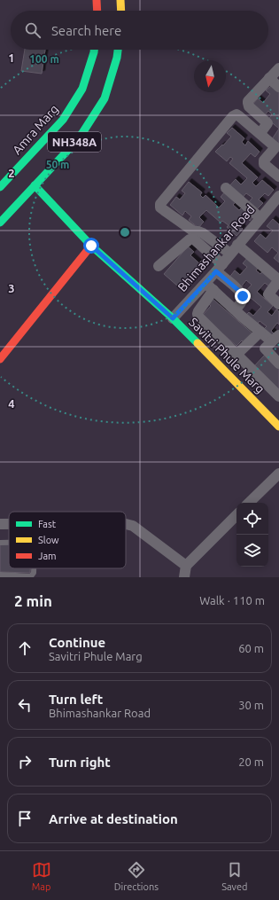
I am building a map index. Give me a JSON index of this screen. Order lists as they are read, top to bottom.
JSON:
{
  "streets": {
    "main road": ["Amra Marg", "NH348A", "Savitri Phule Marg"],
    "street": ["Bhimashankar Road"]
  },
  "crossings": [
    ["NH348A", "Savitri Phule Marg"],
    ["Bhimashankar Road", "Savitri Phule Marg"]
  ],
  "legend": ["Fast", "Slow", "Jam"],
  "north": "bottom",
  "page": {
    "search": "Search here",
    "heading": ["2 min", "Walk · 110 m"],
    "list": [
      ["Continue", "Savitri Phule Marg", "60 m"],
      ["Turn left", "Bhimashankar Road", "30 m"],
      ["Turn right", "20 m"],
      "Arrive at destination"
    ],
    "nav": ["Map", "Directions", "Saved"]
  },
  "grid": {
    "rows": [
      "1",
      "2",
      "3",
      "4"
    ]
  },
  "rings": ["100 m", "50 m"]
}
